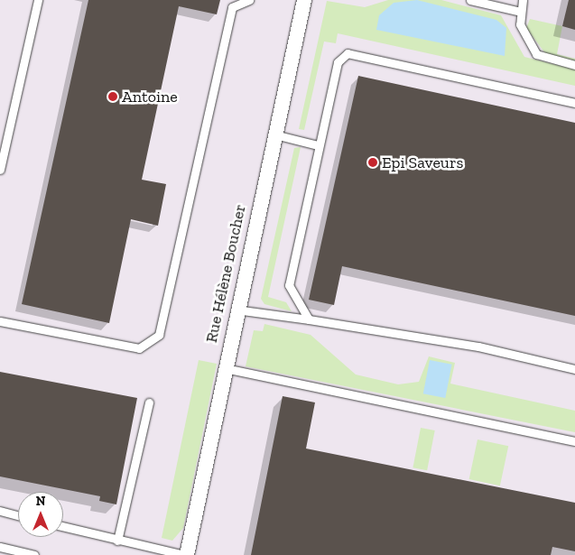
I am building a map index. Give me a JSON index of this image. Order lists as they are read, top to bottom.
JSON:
{
  "streets": {
    "street": ["Rue Hélène Boucher"]
  },
  "places": ["Antoine", "Epi Saveurs"],
  "north": "top"
}
